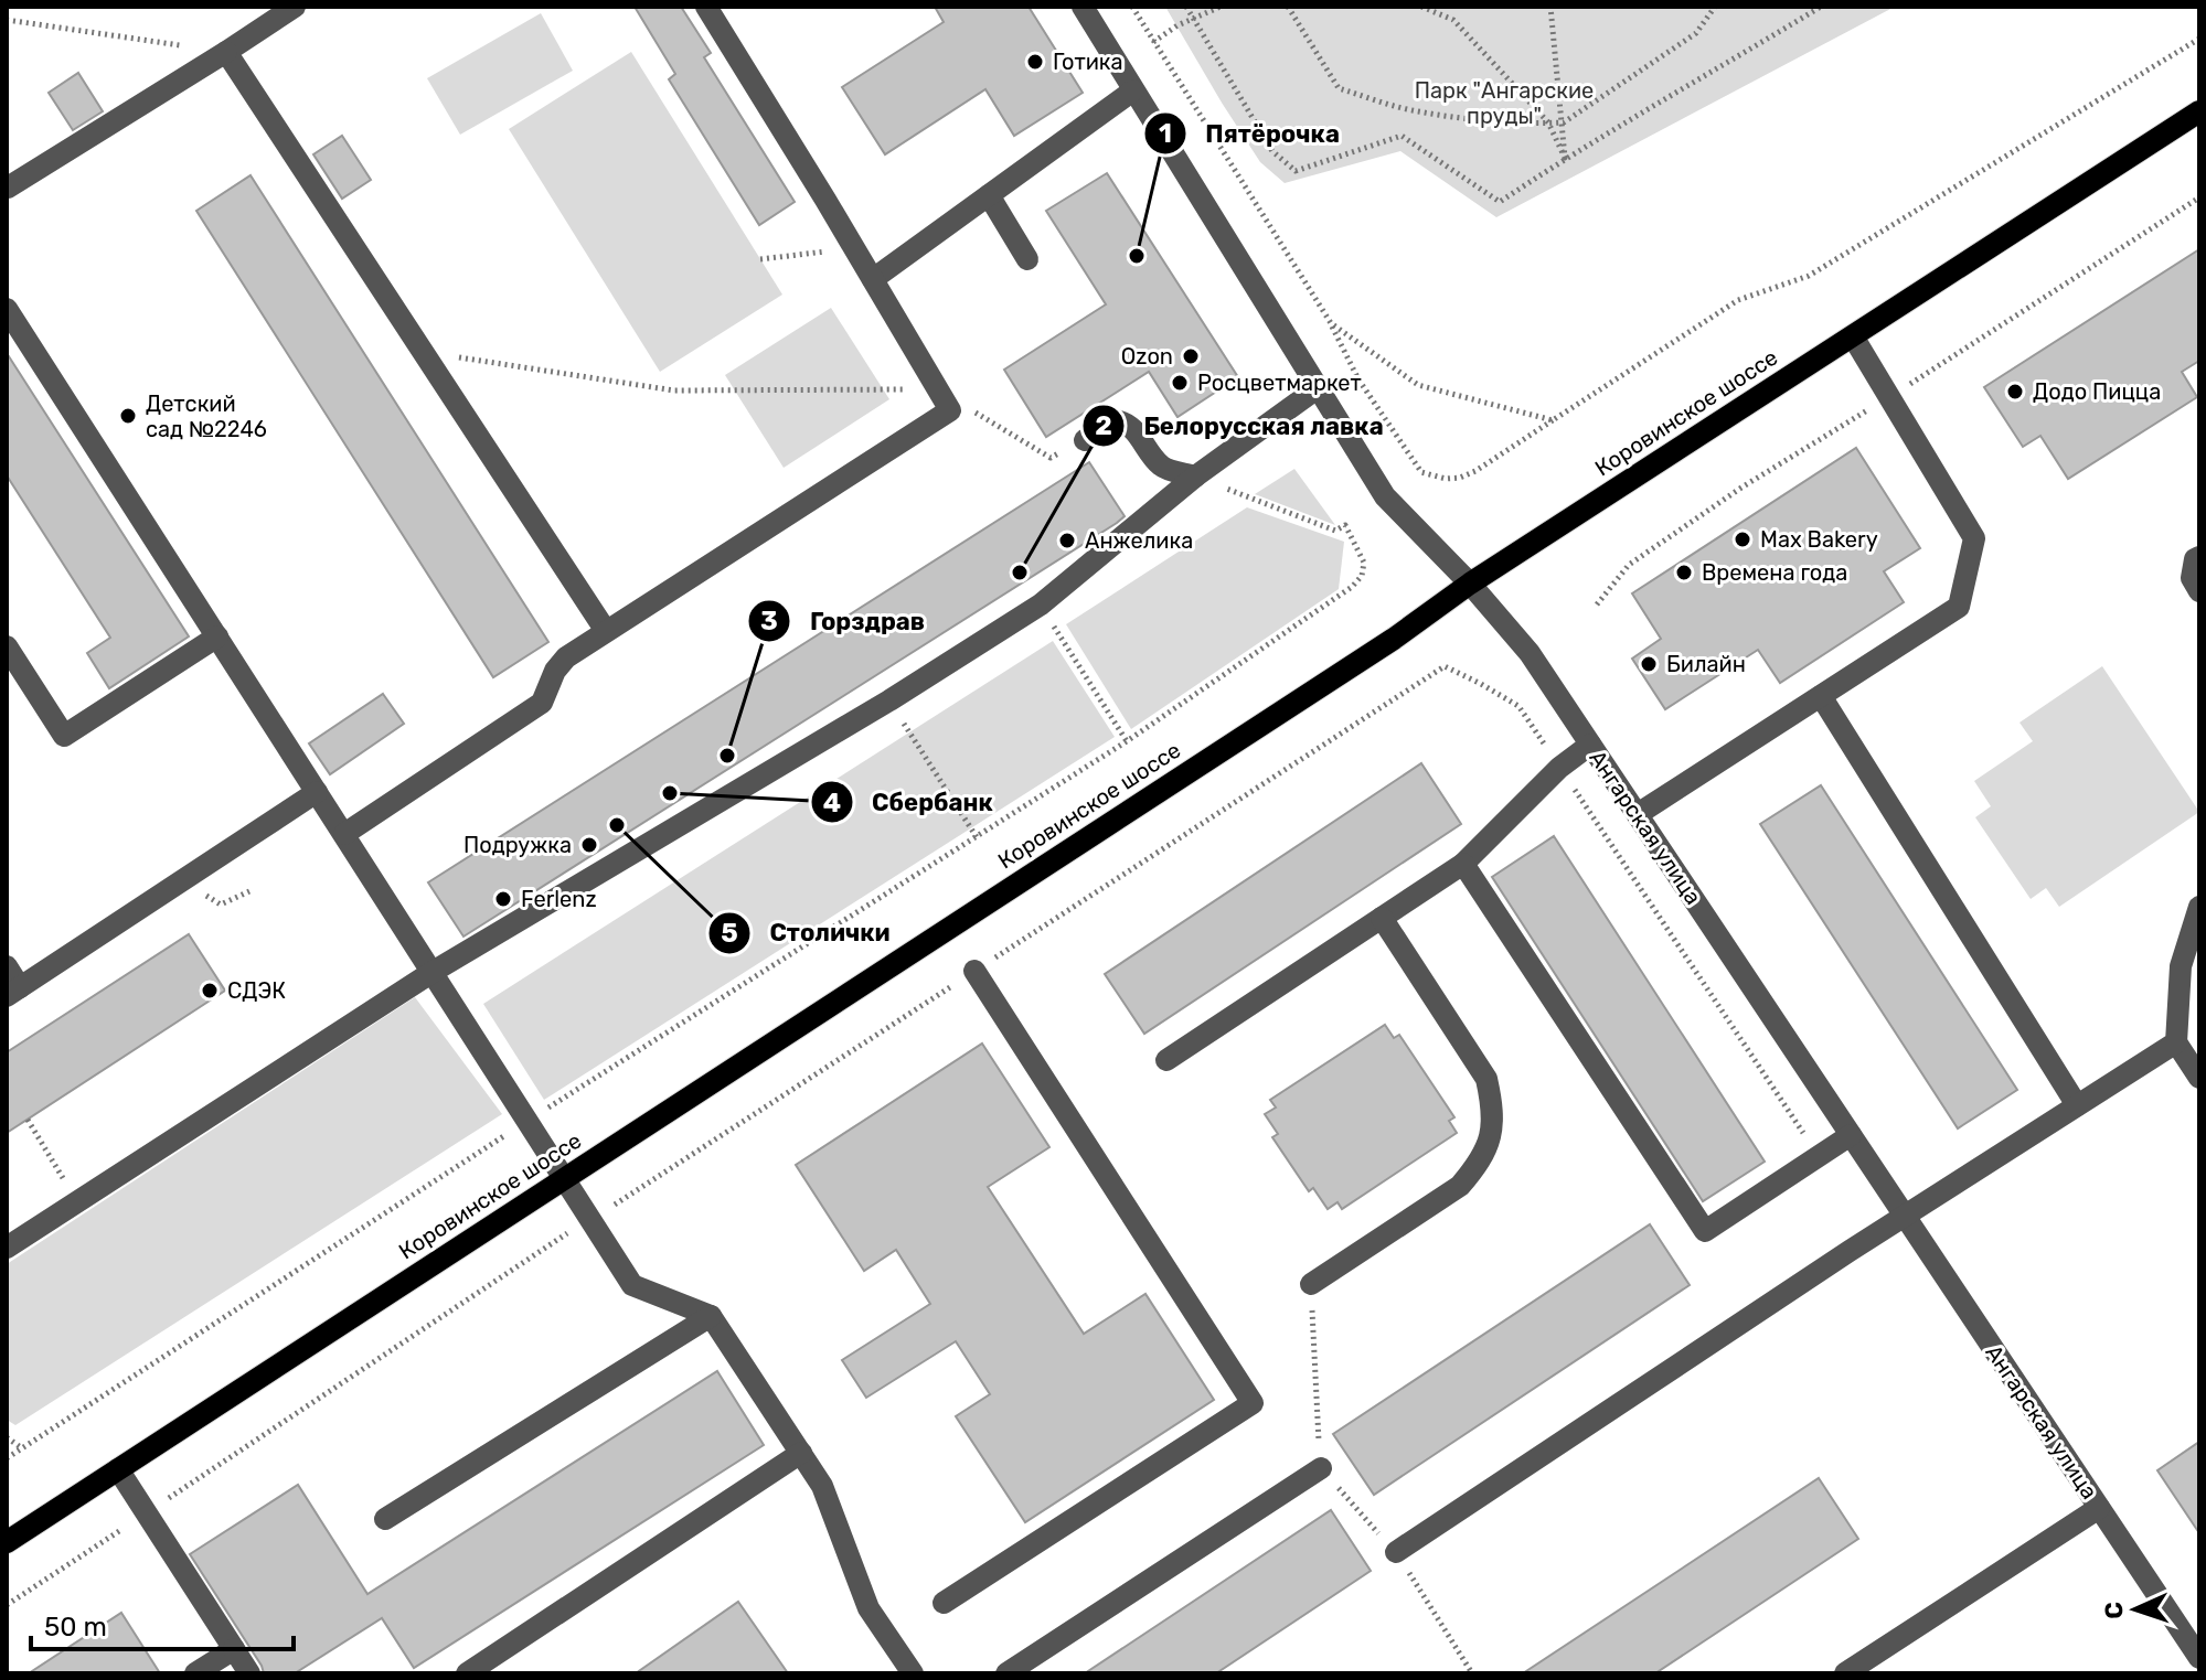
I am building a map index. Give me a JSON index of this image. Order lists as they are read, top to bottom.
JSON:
{
  "streets": {
    "main road": ["Коровинское шоссе"],
    "street": ["Ангарская улица"]
  },
  "crossings": [
    ["Коровинское шоссе", "Ангарская улица"]
  ],
  "parks": ["Парк \"Ангарские пруды\""],
  "places": [
    "Готика",
    "Пятёрочка",
    "Ozon",
    "Росцветмаркет",
    "Додо Пицца",
    "Детский сад №2246",
    "Max Bakery",
    "Анжелика",
    "Белорусская лавка",
    "Времена года",
    "Билайн",
    "Горздрав",
    "Сбербанк",
    "Столички",
    "Подружка",
    "Ferlenz",
    "СДЭК"
  ],
  "scale_bar": "50 m",
  "north": "left"
}
